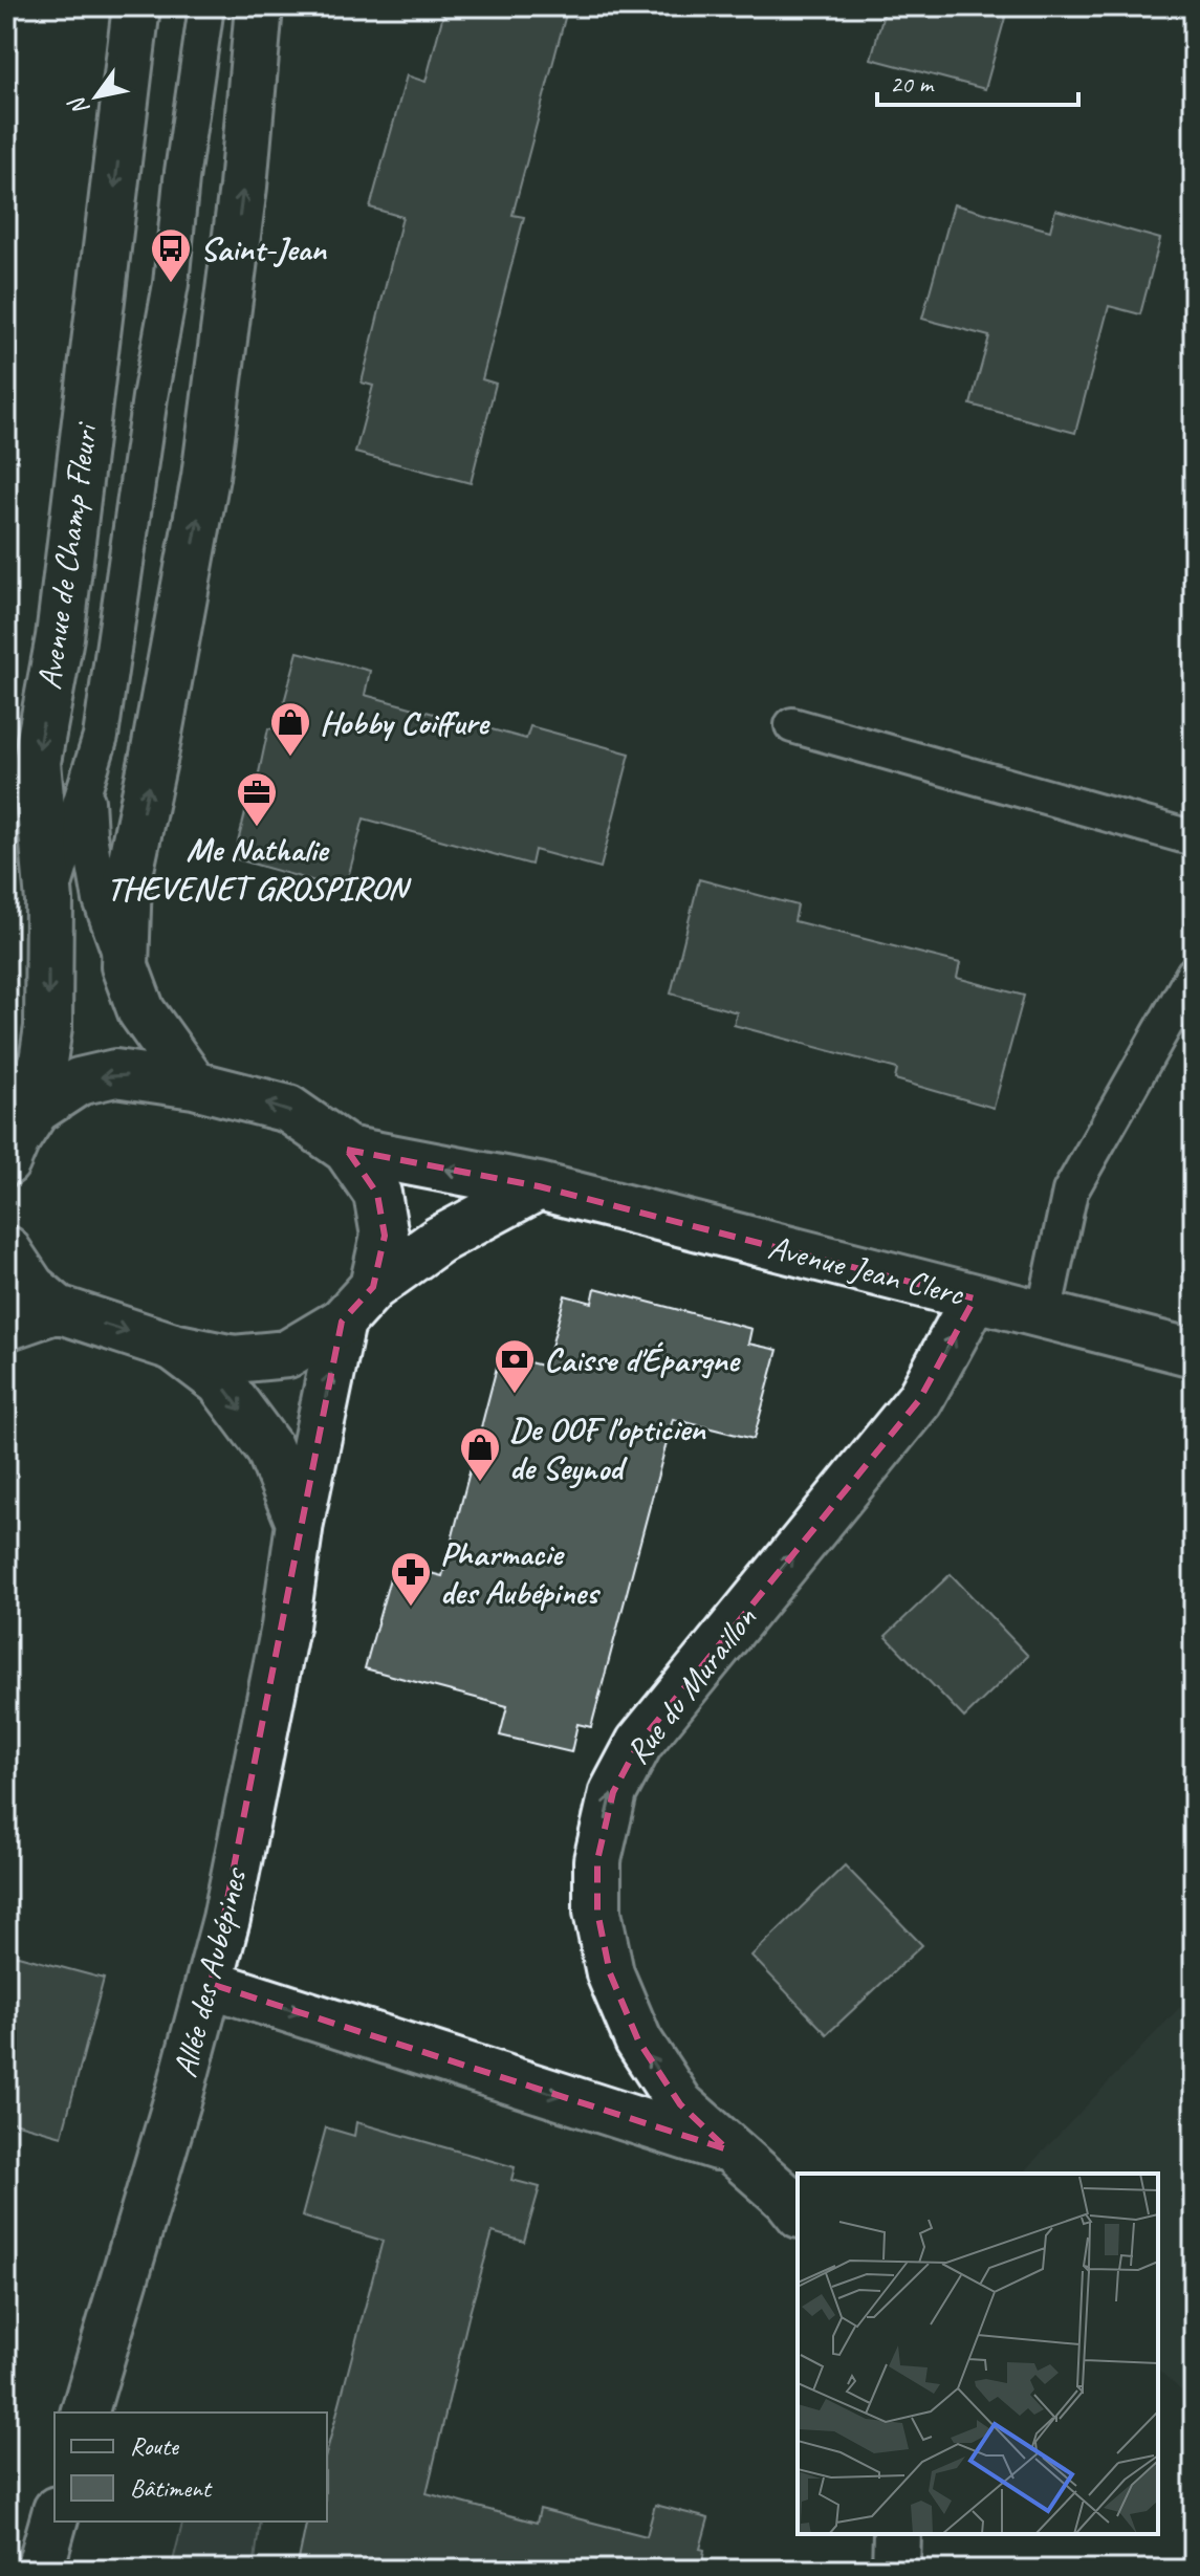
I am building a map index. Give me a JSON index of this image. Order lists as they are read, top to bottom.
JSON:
{
  "streets": {
    "street": [
      "Avenue de Champ Fleuri",
      "Avenue Jean Clerc",
      "Rue du Muraillon",
      "Allée des Aubépines"
    ]
  },
  "crossings": [
    ["Avenue Jean Clerc", "Rue du Muraillon"],
    ["Rue du Muraillon", "Allée des Aubépines"]
  ],
  "places": {
    "bus stop": ["Saint-Jean"],
    "shop": ["Hobby Coiffure", "De OOF l'opticien de Seynod"],
    "office": ["Me Nathalie THEVENET GROSPIRON"],
    "bank": ["Caisse d'Épargne"],
    "pharmacy": ["Pharmacie des Aubépines"]
  },
  "legend": ["Route", "Bâtiment"],
  "scale_bar": "20 m",
  "north": "bottom left"
}
